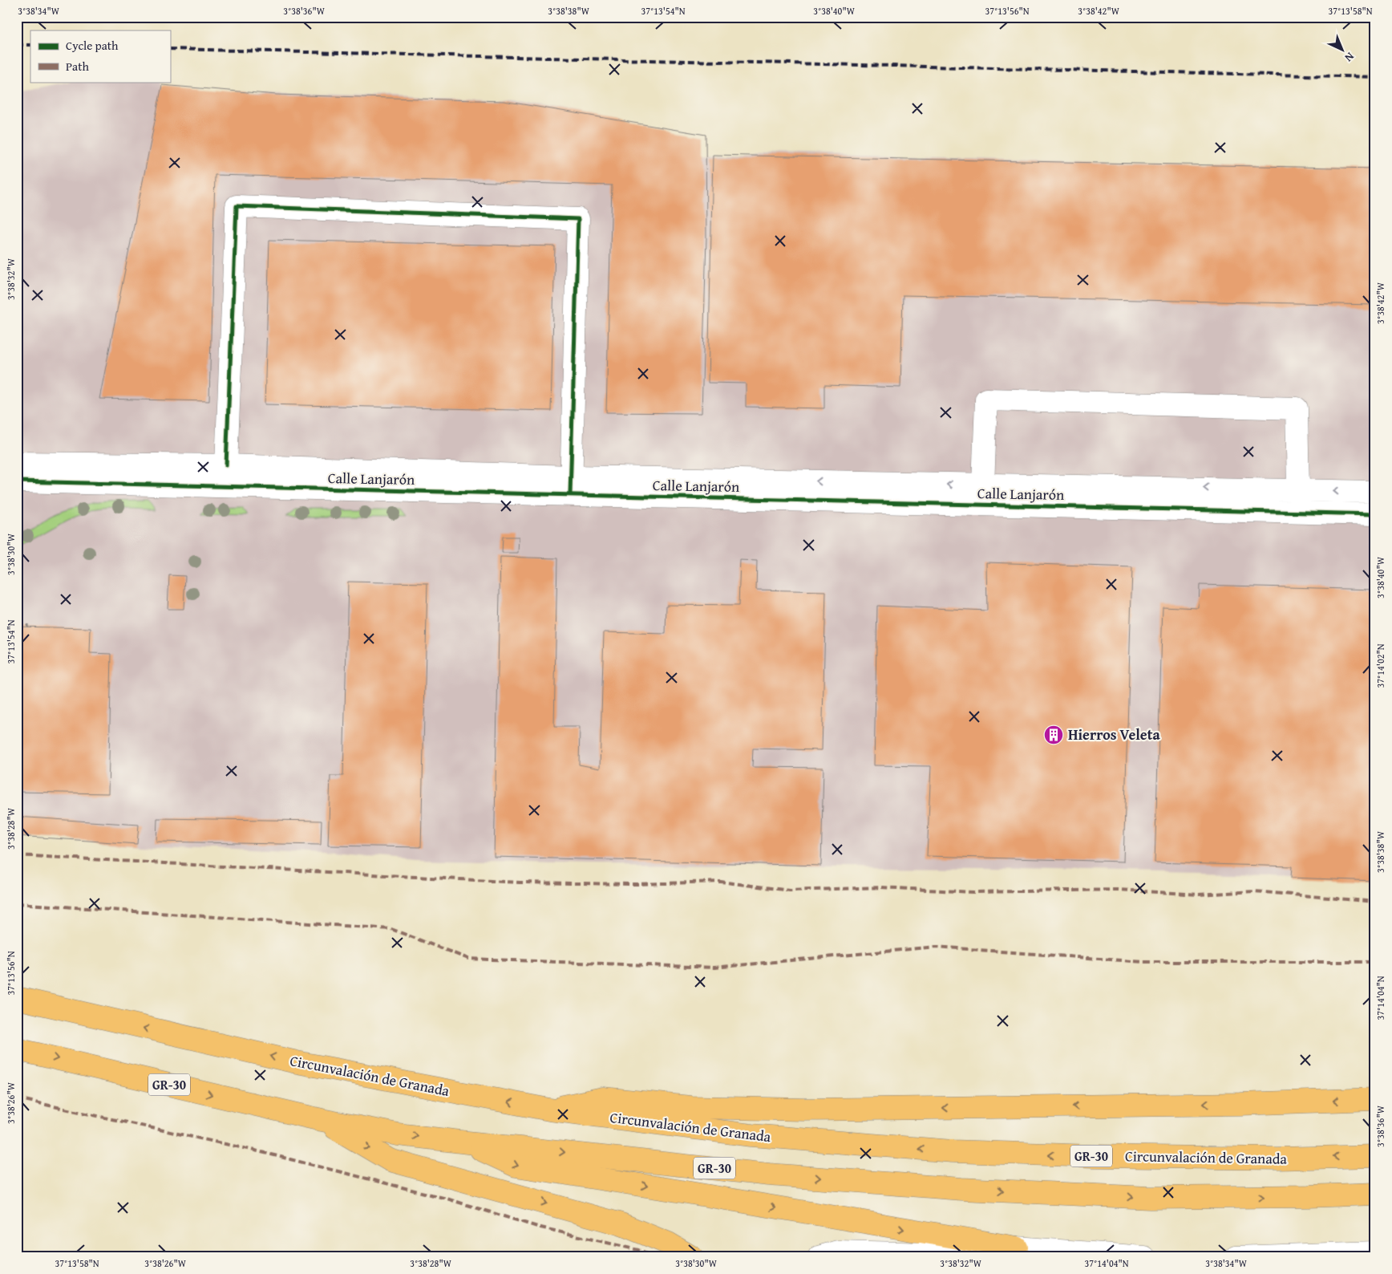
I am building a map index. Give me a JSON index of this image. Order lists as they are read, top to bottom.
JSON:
{
  "streets": {
    "highway": ["Circunvalación de Granada", "GR-30"],
    "street": ["Calle Lanjarón"]
  },
  "places": {
    "building": ["Hierros Veleta"]
  },
  "legend": ["Cycle path", "Path"],
  "north": "bottom right",
  "coordinates": [
    "3°38'34\"W",
    "3°38'36\"W",
    "3°38'38\"W",
    "37°13'54\"N",
    "3°38'40\"W",
    "37°13'56\"N",
    "3°38'42\"W",
    "37°13'58\"N",
    "3°38'32\"W",
    "3°38'30\"W",
    "37°14'02\"N",
    "3°38'28\"W",
    "37°14'04\"N",
    "3°38'26\"W"
  ]
}
